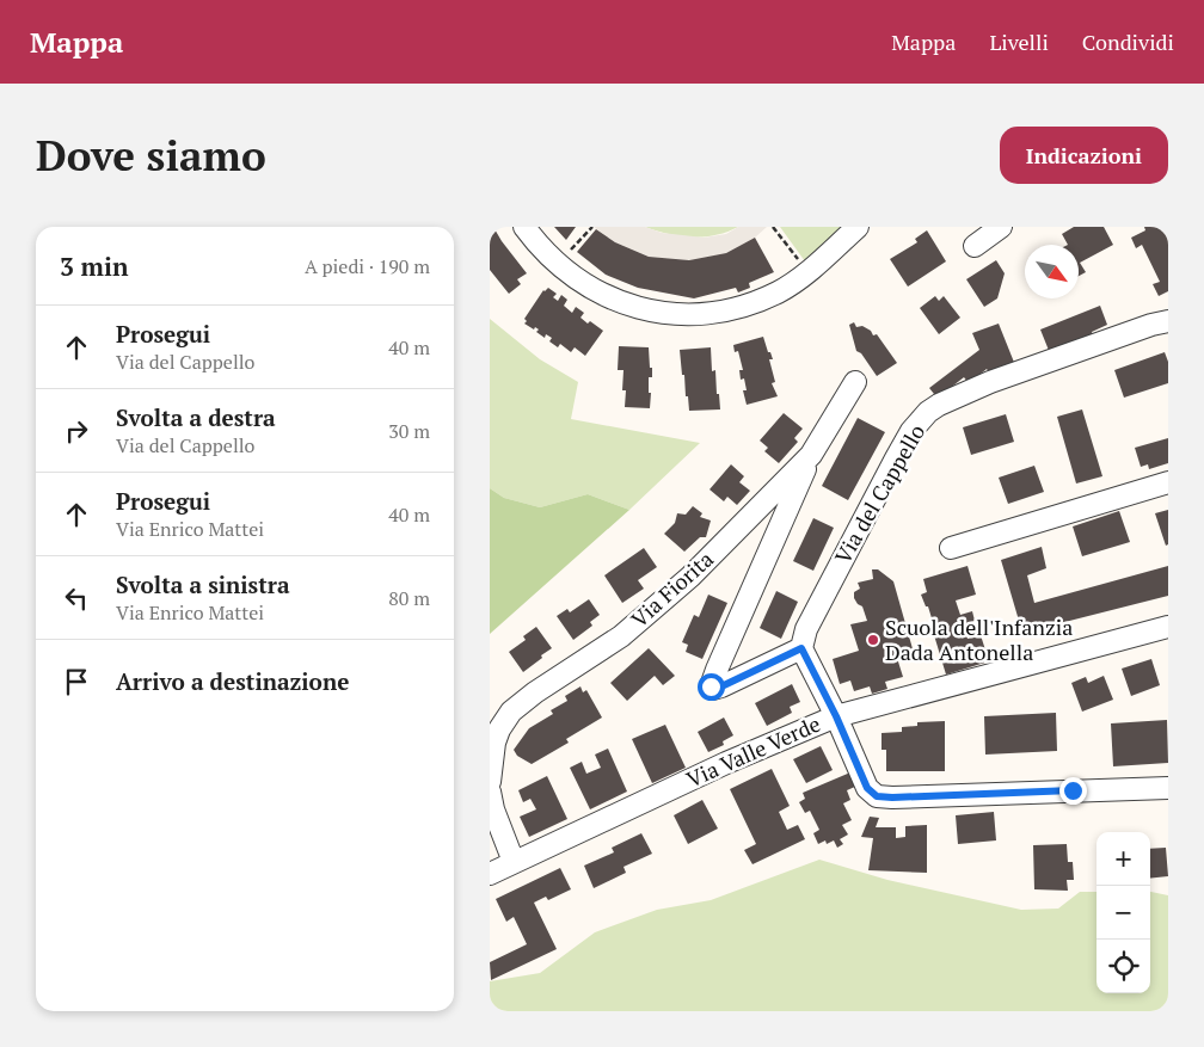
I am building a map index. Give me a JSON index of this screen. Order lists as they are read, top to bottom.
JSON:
{
  "streets": {
    "street": ["Via del Cappello", "Via Fiorita", "Via Valle Verde"]
  },
  "places": ["Scuola dell'Infanzia Dada Antonella"],
  "north": "bottom right",
  "page": {
    "header": "Mappa",
    "nav": ["Mappa", "Livelli", "Condividi"],
    "buttons": "Indicazioni",
    "title": "Dove siamo",
    "heading": ["3 min", "A piedi · 190 m"],
    "list": [
      ["Prosegui", "Via del Cappello", "40 m"],
      ["Svolta a destra", "Via del Cappello", "30 m"],
      ["Prosegui", "Via Enrico Mattei", "40 m"],
      ["Svolta a sinistra", "Via Enrico Mattei", "80 m"],
      "Arrivo a destinazione"
    ],
    "map_buttons": ["+", "−"]
  }
}
